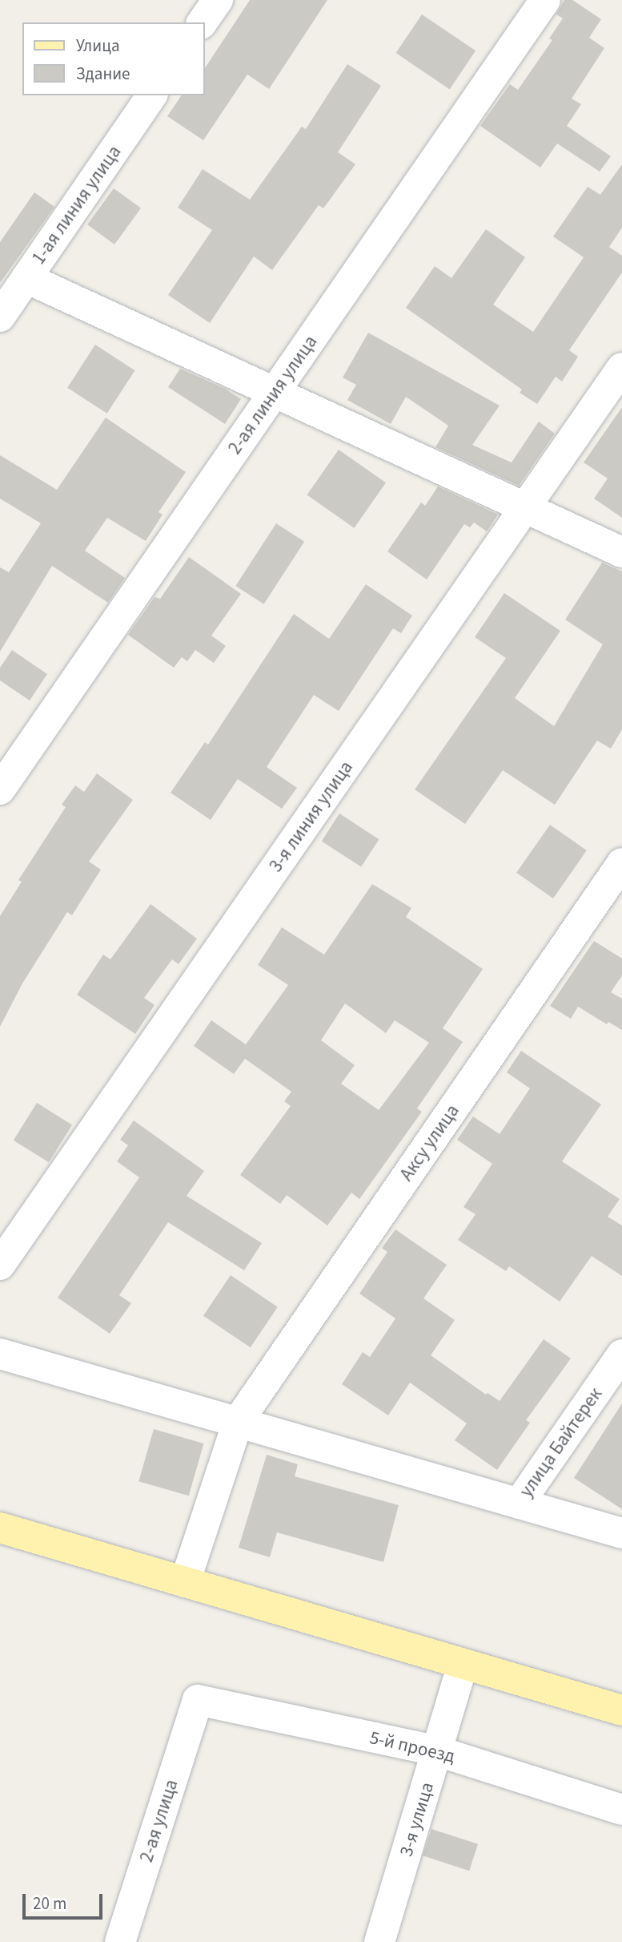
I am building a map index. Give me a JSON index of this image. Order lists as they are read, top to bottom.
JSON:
{
  "streets": {
    "street": [
      "1-ая линия улица",
      "2-ая линия улица",
      "3-я линия улица",
      "Аксу улица",
      "улица Байтерек",
      "5-й проезд",
      "3-я улица",
      "2-ая улица"
    ]
  },
  "crossings": [
    ["5-й проезд", "3-я улица"],
    ["5-й проезд", "2-ая улица"]
  ],
  "legend": ["Улица", "Здание"],
  "scale_bar": "20 m"
}
